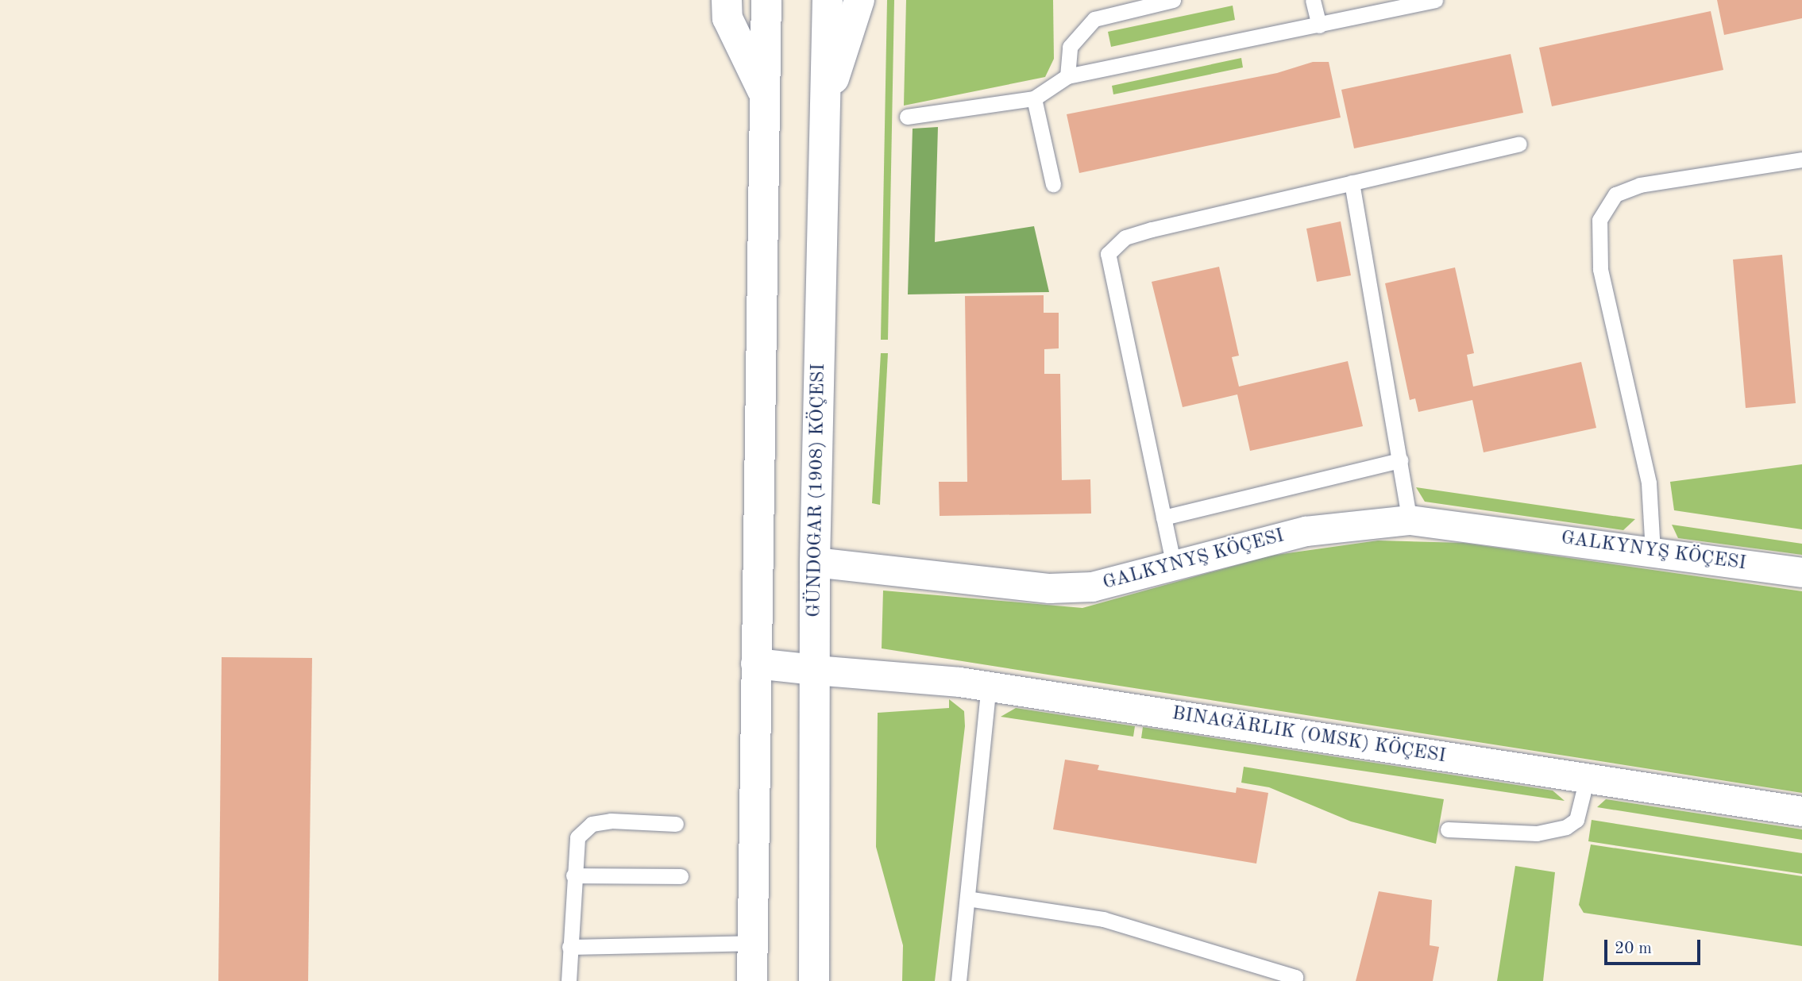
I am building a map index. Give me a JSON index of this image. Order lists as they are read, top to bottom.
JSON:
{
  "streets": {
    "main road": ["GÜNDOGAR (1908) KÖÇESI"],
    "street": ["GALKYNYŞ KÖÇESI", "BINAGÄRLIK (OMSK) KÖÇESI"]
  },
  "crossings": [
    ["GÜNDOGAR (1908) KÖÇESI", "GALKYNYŞ KÖÇESI"],
    ["GÜNDOGAR (1908) KÖÇESI", "BINAGÄRLIK (OMSK) KÖÇESI"]
  ],
  "scale_bar": "20 m"
}
